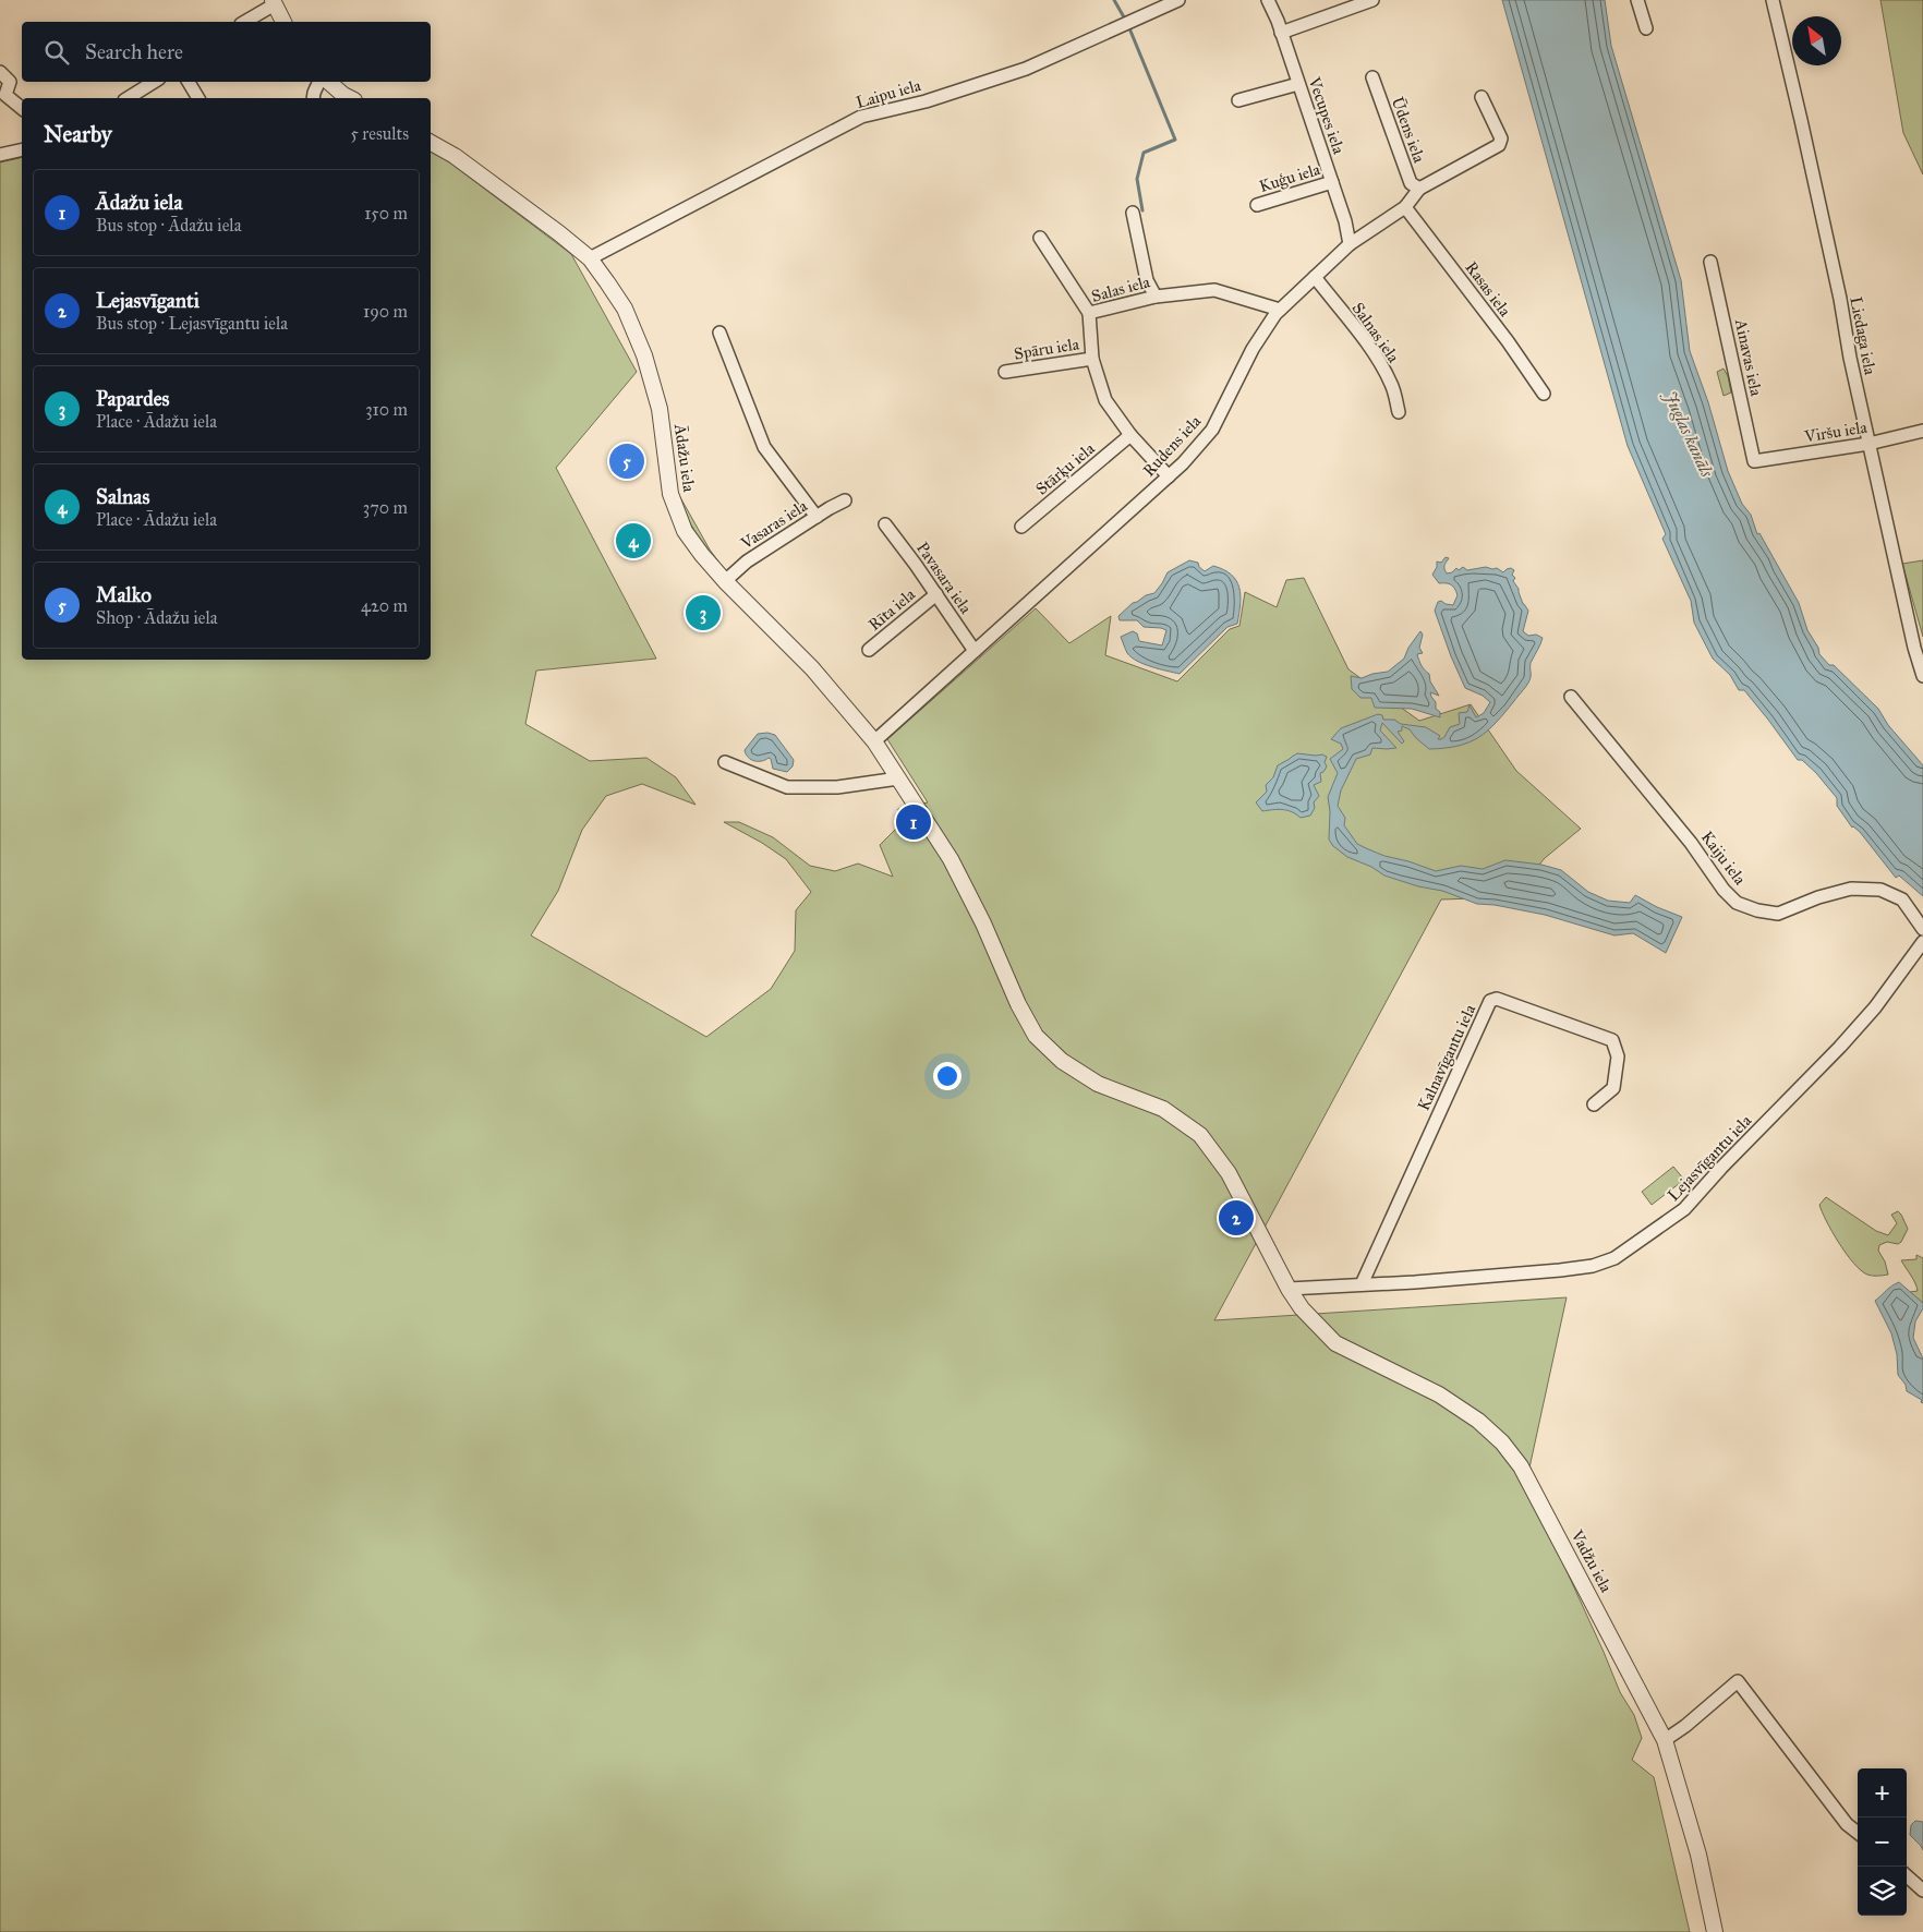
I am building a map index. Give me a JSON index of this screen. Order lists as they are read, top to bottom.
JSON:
{
  "streets": {
    "street": [
      "Laipu iela",
      "Vecupes iela",
      "Ūdens iela",
      "Kuģu iela",
      "Salas iela",
      "Rasas iela",
      "Salnas iela",
      "Liedaga iela",
      "Spāru iela",
      "Ainavas iela",
      "Viršu iela",
      "Rudens iela",
      "Ādažu iela",
      "Stārķu iela",
      "Vasaras iela",
      "Pavasara iela",
      "Rīta iela",
      "Kaiju iela",
      "Kalnavīgantu iela",
      "Lejasvīgantu iela",
      "Vadžu iela"
    ]
  },
  "crossings": [
    ["Laipu iela", "Ādažu iela"],
    ["Vecupes iela", "Kuģu iela"],
    ["Vecupes iela", "Rudens iela"],
    ["Ūdens iela", "Rudens iela"],
    ["Salas iela", "Spāru iela"],
    ["Salas iela", "Rudens iela"],
    ["Salas iela", "Stārķu iela"],
    ["Rasas iela", "Rudens iela"],
    ["Salnas iela", "Rudens iela"],
    ["Liedaga iela", "Viršu iela"],
    ["Ainavas iela", "Viršu iela"],
    ["Rudens iela", "Ādažu iela"],
    ["Rudens iela", "Pavasara iela"],
    ["Ādažu iela", "Vasaras iela"],
    ["Ādažu iela", "Lejasvīgantu iela"],
    ["Ādažu iela", "Vadžu iela"],
    ["Pavasara iela", "Rīta iela"],
    ["Kalnavīgantu iela", "Lejasvīgantu iela"],
    ["Lejasvīgantu iela", "Vadžu iela"]
  ],
  "water": ["Juglas kanāls"],
  "north": "top left",
  "page": {
    "search": "Search here",
    "heading": ["Nearby", "5 results"],
    "list": [
      {
        "mark": "1",
        "name": "Ādažu iela",
        "note": "Bus stop · Ādažu iela",
        "value": "150 m"
      },
      {
        "mark": "2",
        "name": "Lejasvīganti",
        "note": "Bus stop · Lejasvīgantu iela",
        "value": "190 m"
      },
      {
        "mark": "3",
        "name": "Papardes",
        "note": "Place · Ādažu iela",
        "value": "310 m"
      },
      {
        "mark": "4",
        "name": "Salnas",
        "note": "Place · Ādažu iela",
        "value": "370 m"
      },
      {
        "mark": "5",
        "name": "Malko",
        "note": "Shop · Ādažu iela",
        "value": "420 m"
      }
    ],
    "pins": [
      "5",
      "4",
      "3",
      "1",
      "2"
    ],
    "map_buttons": ["+", "−"]
  }
}
